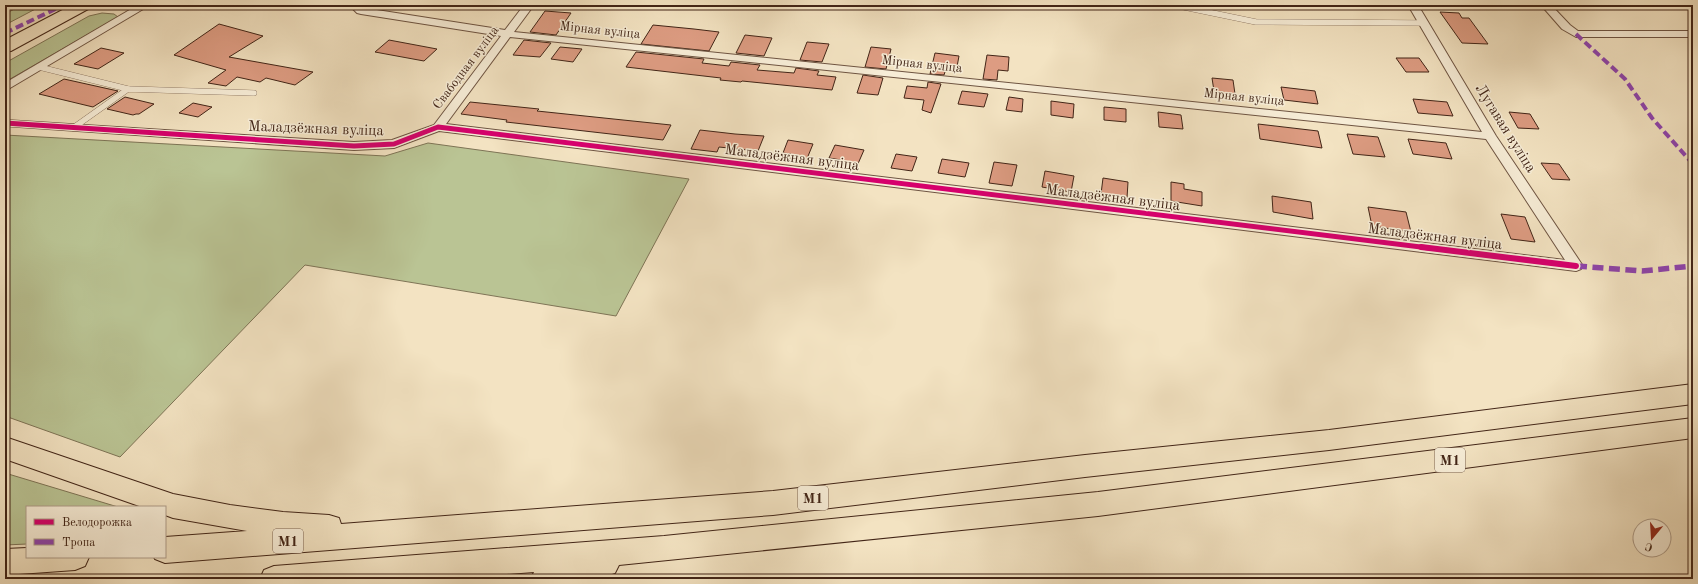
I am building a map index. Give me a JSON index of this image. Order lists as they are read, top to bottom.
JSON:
{
  "streets": {
    "main road": ["М1"],
    "street": [
      "Мірная вуліца",
      "Свабодная вуліца",
      "Маладзёжная вуліца",
      "Лугавая вуліца"
    ]
  },
  "crossings": [
    ["Мірная вуліца", "Свабодная вуліца"],
    ["Мірная вуліца", "Лугавая вуліца"],
    ["Свабодная вуліца", "Маладзёжная вуліца"],
    ["Маладзёжная вуліца", "Лугавая вуліца"]
  ],
  "legend": ["Велодорожка", "Тропа"],
  "north": "bottom"
}
